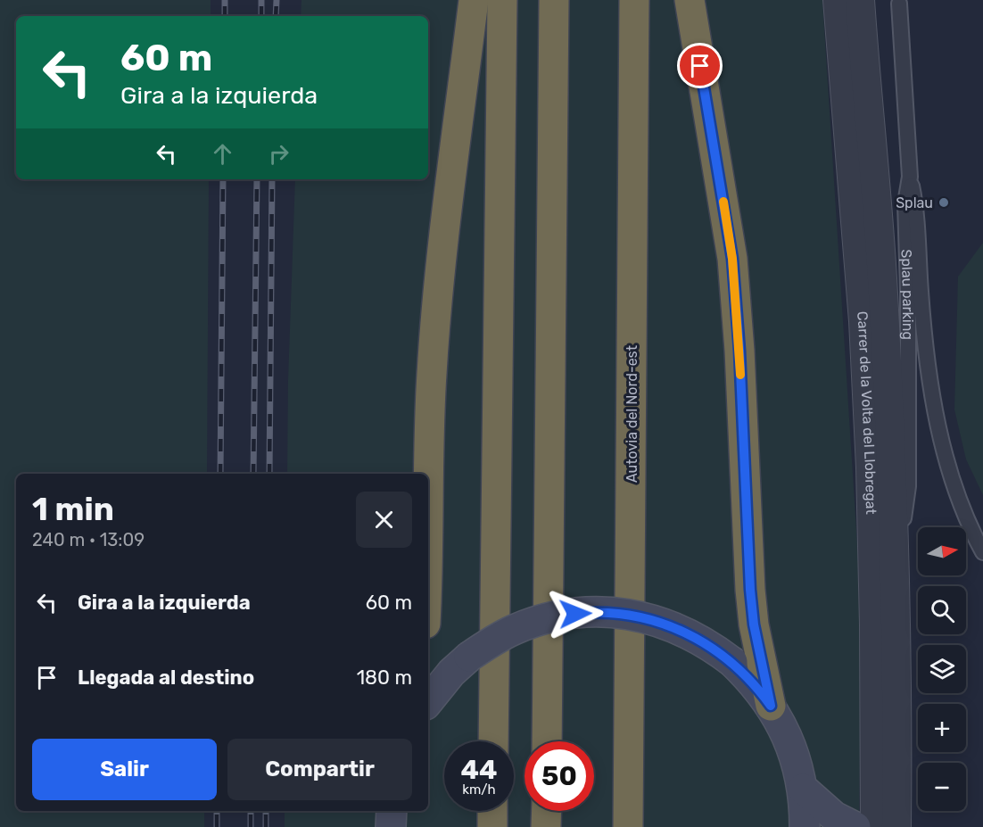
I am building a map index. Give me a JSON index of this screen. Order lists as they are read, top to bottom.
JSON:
{
  "streets": {
    "highway": ["Autovia del Nord-est"],
    "street": ["Carrer de la Volta del Llobregat"],
    "lane": ["Splau parking"]
  },
  "crossings": [
    ["Splau parking", "Carrer de la Volta del Llobregat"]
  ],
  "places": ["Splau"],
  "north": "right",
  "page": {
    "turn": ["60 m", "Gira a la izquierda"],
    "heading": ["1 min", "240 m · 13:09"],
    "map_buttons": ["+", "−"],
    "list": [
      {
        "name": "Gira a la izquierda",
        "value": "60 m"
      },
      {
        "name": "Llegada al destino",
        "value": "180 m"
      }
    ],
    "buttons": ["Salir", "Compartir"],
    "speed": "44 km/h",
    "limit": "50"
  }
}
